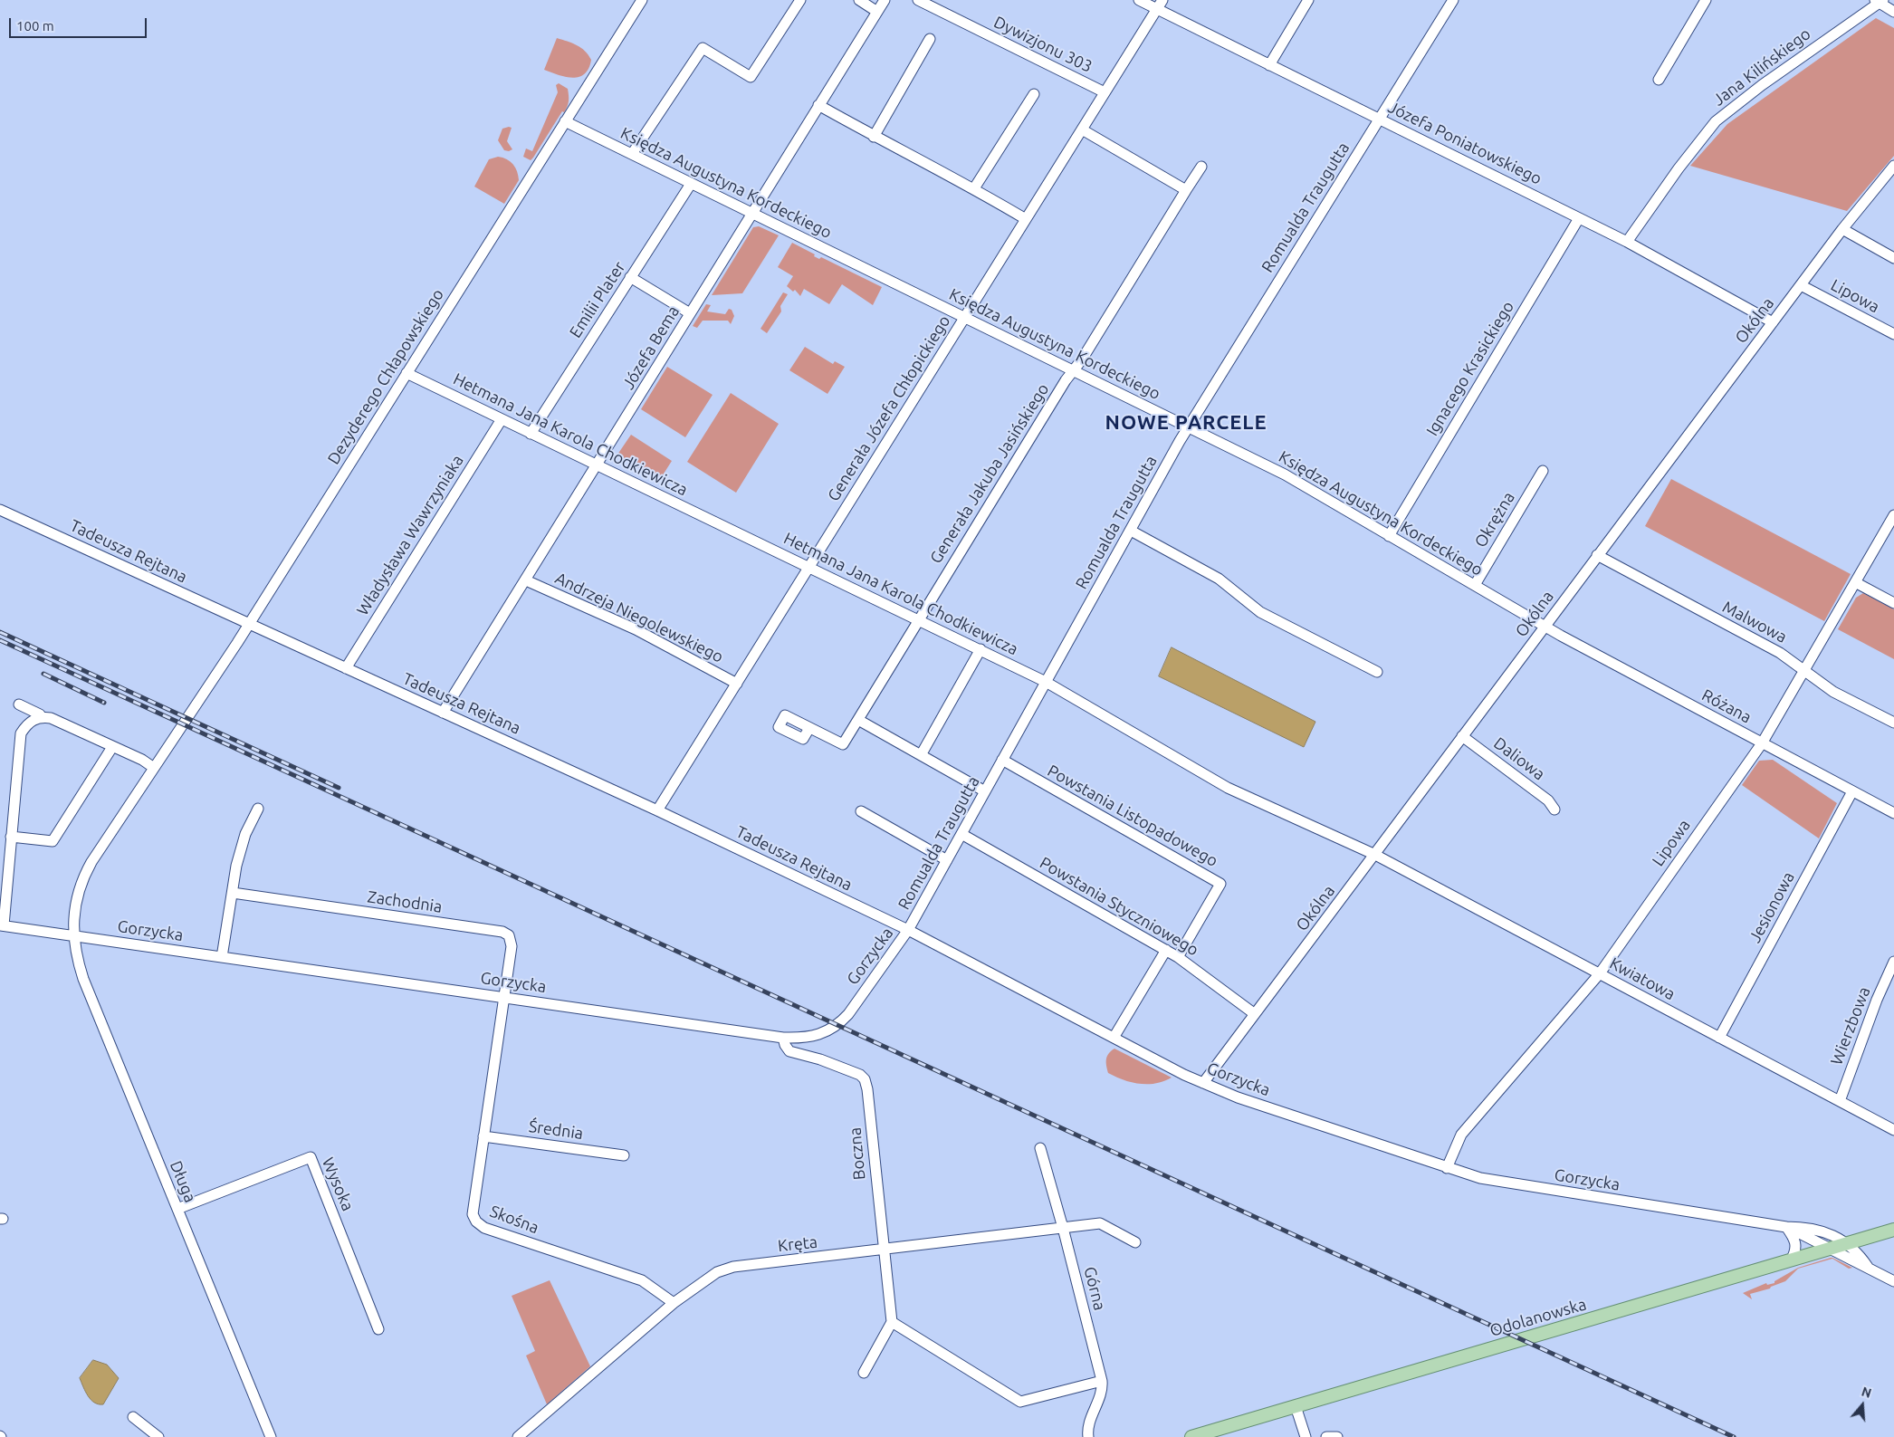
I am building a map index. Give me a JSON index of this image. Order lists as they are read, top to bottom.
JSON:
{
  "streets": {
    "main road": ["Odolanowska"],
    "street": [
      "Dywizjonu 303",
      "Jana Kilińskiego",
      "Józefa Poniatowskiego",
      "Księdza Augustyna Kordeckiego",
      "Romualda Traugutta",
      "Lipowa",
      "Emilii Plater",
      "Okólna",
      "Józefa Bema",
      "Ignacego Krasickiego",
      "Dezyderego Chłapowskiego",
      "Generała Józefa Chłopickiego",
      "Hetmana Jana Karola Chodkiewicza",
      "Generała Jakuba Jasińskiego",
      "Okrężna",
      "Władysława Wawrzyniaka",
      "Tadeusza Rejtana",
      "Andrzeja Niegolewskiego",
      "Malwowa",
      "Różana",
      "Daliowa",
      "Powstania Listopadowego",
      "Zachodnia",
      "Powstania Styczniowego",
      "Jesionowa",
      "Gorzycka",
      "Kwiatowa",
      "Wierzbowa",
      "Średnia",
      "Boczna",
      "Długa",
      "Wysoka",
      "Skośna",
      "Kręta",
      "Górna"
    ]
  },
  "crossings": [
    ["Dywizjonu 303", "Generała Józefa Chłopickiego"],
    ["Jana Kilińskiego", "Józefa Poniatowskiego"],
    ["Józefa Poniatowskiego", "Romualda Traugutta"],
    ["Józefa Poniatowskiego", "Okólna"],
    ["Józefa Poniatowskiego", "Ignacego Krasickiego"],
    ["Józefa Poniatowskiego", "Generała Józefa Chłopickiego"],
    ["Księdza Augustyna Kordeckiego", "Romualda Traugutta"],
    ["Księdza Augustyna Kordeckiego", "Emilii Plater"],
    ["Księdza Augustyna Kordeckiego", "Okólna"],
    ["Księdza Augustyna Kordeckiego", "Józefa Bema"],
    ["Księdza Augustyna Kordeckiego", "Ignacego Krasickiego"],
    ["Księdza Augustyna Kordeckiego", "Dezyderego Chłapowskiego"],
    ["Księdza Augustyna Kordeckiego", "Generała Józefa Chłopickiego"],
    ["Księdza Augustyna Kordeckiego", "Generała Jakuba Jasińskiego"],
    ["Księdza Augustyna Kordeckiego", "Okrężna"],
    ["Księdza Augustyna Kordeckiego", "Różana"],
    ["Romualda Traugutta", "Hetmana Jana Karola Chodkiewicza"],
    ["Romualda Traugutta", "Tadeusza Rejtana"],
    ["Romualda Traugutta", "Powstania Listopadowego"],
    ["Romualda Traugutta", "Powstania Styczniowego"],
    ["Romualda Traugutta", "Gorzycka"],
    ["Lipowa", "Okólna"],
    ["Lipowa", "Malwowa"],
    ["Lipowa", "Różana"],
    ["Lipowa", "Gorzycka"],
    ["Lipowa", "Kwiatowa"],
    ["Emilii Plater", "Hetmana Jana Karola Chodkiewicza"],
    ["Okólna", "Hetmana Jana Karola Chodkiewicza"],
    ["Okólna", "Malwowa"],
    ["Okólna", "Różana"],
    ["Okólna", "Daliowa"],
    ["Okólna", "Powstania Styczniowego"],
    ["Okólna", "Gorzycka"],
    ["Okólna", "Kwiatowa"],
    ["Józefa Bema", "Hetmana Jana Karola Chodkiewicza"],
    ["Józefa Bema", "Tadeusza Rejtana"],
    ["Józefa Bema", "Andrzeja Niegolewskiego"],
    ["Dezyderego Chłapowskiego", "Hetmana Jana Karola Chodkiewicza"],
    ["Dezyderego Chłapowskiego", "Tadeusza Rejtana"],
    ["Dezyderego Chłapowskiego", "Gorzycka"],
    ["Dezyderego Chłapowskiego", "Długa"],
    ["Generała Józefa Chłopickiego", "Hetmana Jana Karola Chodkiewicza"],
    ["Generała Józefa Chłopickiego", "Tadeusza Rejtana"],
    ["Generała Józefa Chłopickiego", "Andrzeja Niegolewskiego"],
    ["Hetmana Jana Karola Chodkiewicza", "Generała Jakuba Jasińskiego"],
    ["Hetmana Jana Karola Chodkiewicza", "Władysława Wawrzyniaka"],
    ["Hetmana Jana Karola Chodkiewicza", "Kwiatowa"],
    ["Władysława Wawrzyniaka", "Tadeusza Rejtana"],
    ["Tadeusza Rejtana", "Gorzycka"],
    ["Różana", "Jesionowa"],
    ["Powstania Listopadowego", "Powstania Styczniowego"],
    ["Zachodnia", "Gorzycka"],
    ["Zachodnia", "Skośna"],
    ["Jesionowa", "Kwiatowa"],
    ["Gorzycka", "Boczna"],
    ["Gorzycka", "Długa"],
    ["Gorzycka", "Skośna"],
    ["Gorzycka", "Odolanowska"],
    ["Kwiatowa", "Wierzbowa"],
    ["Średnia", "Skośna"],
    ["Boczna", "Kręta"],
    ["Długa", "Wysoka"],
    ["Skośna", "Kręta"],
    ["Kręta", "Górna"]
  ],
  "districts": ["NOWE PARCELE"],
  "scale_bar": "100 m",
  "north": "top"
}
